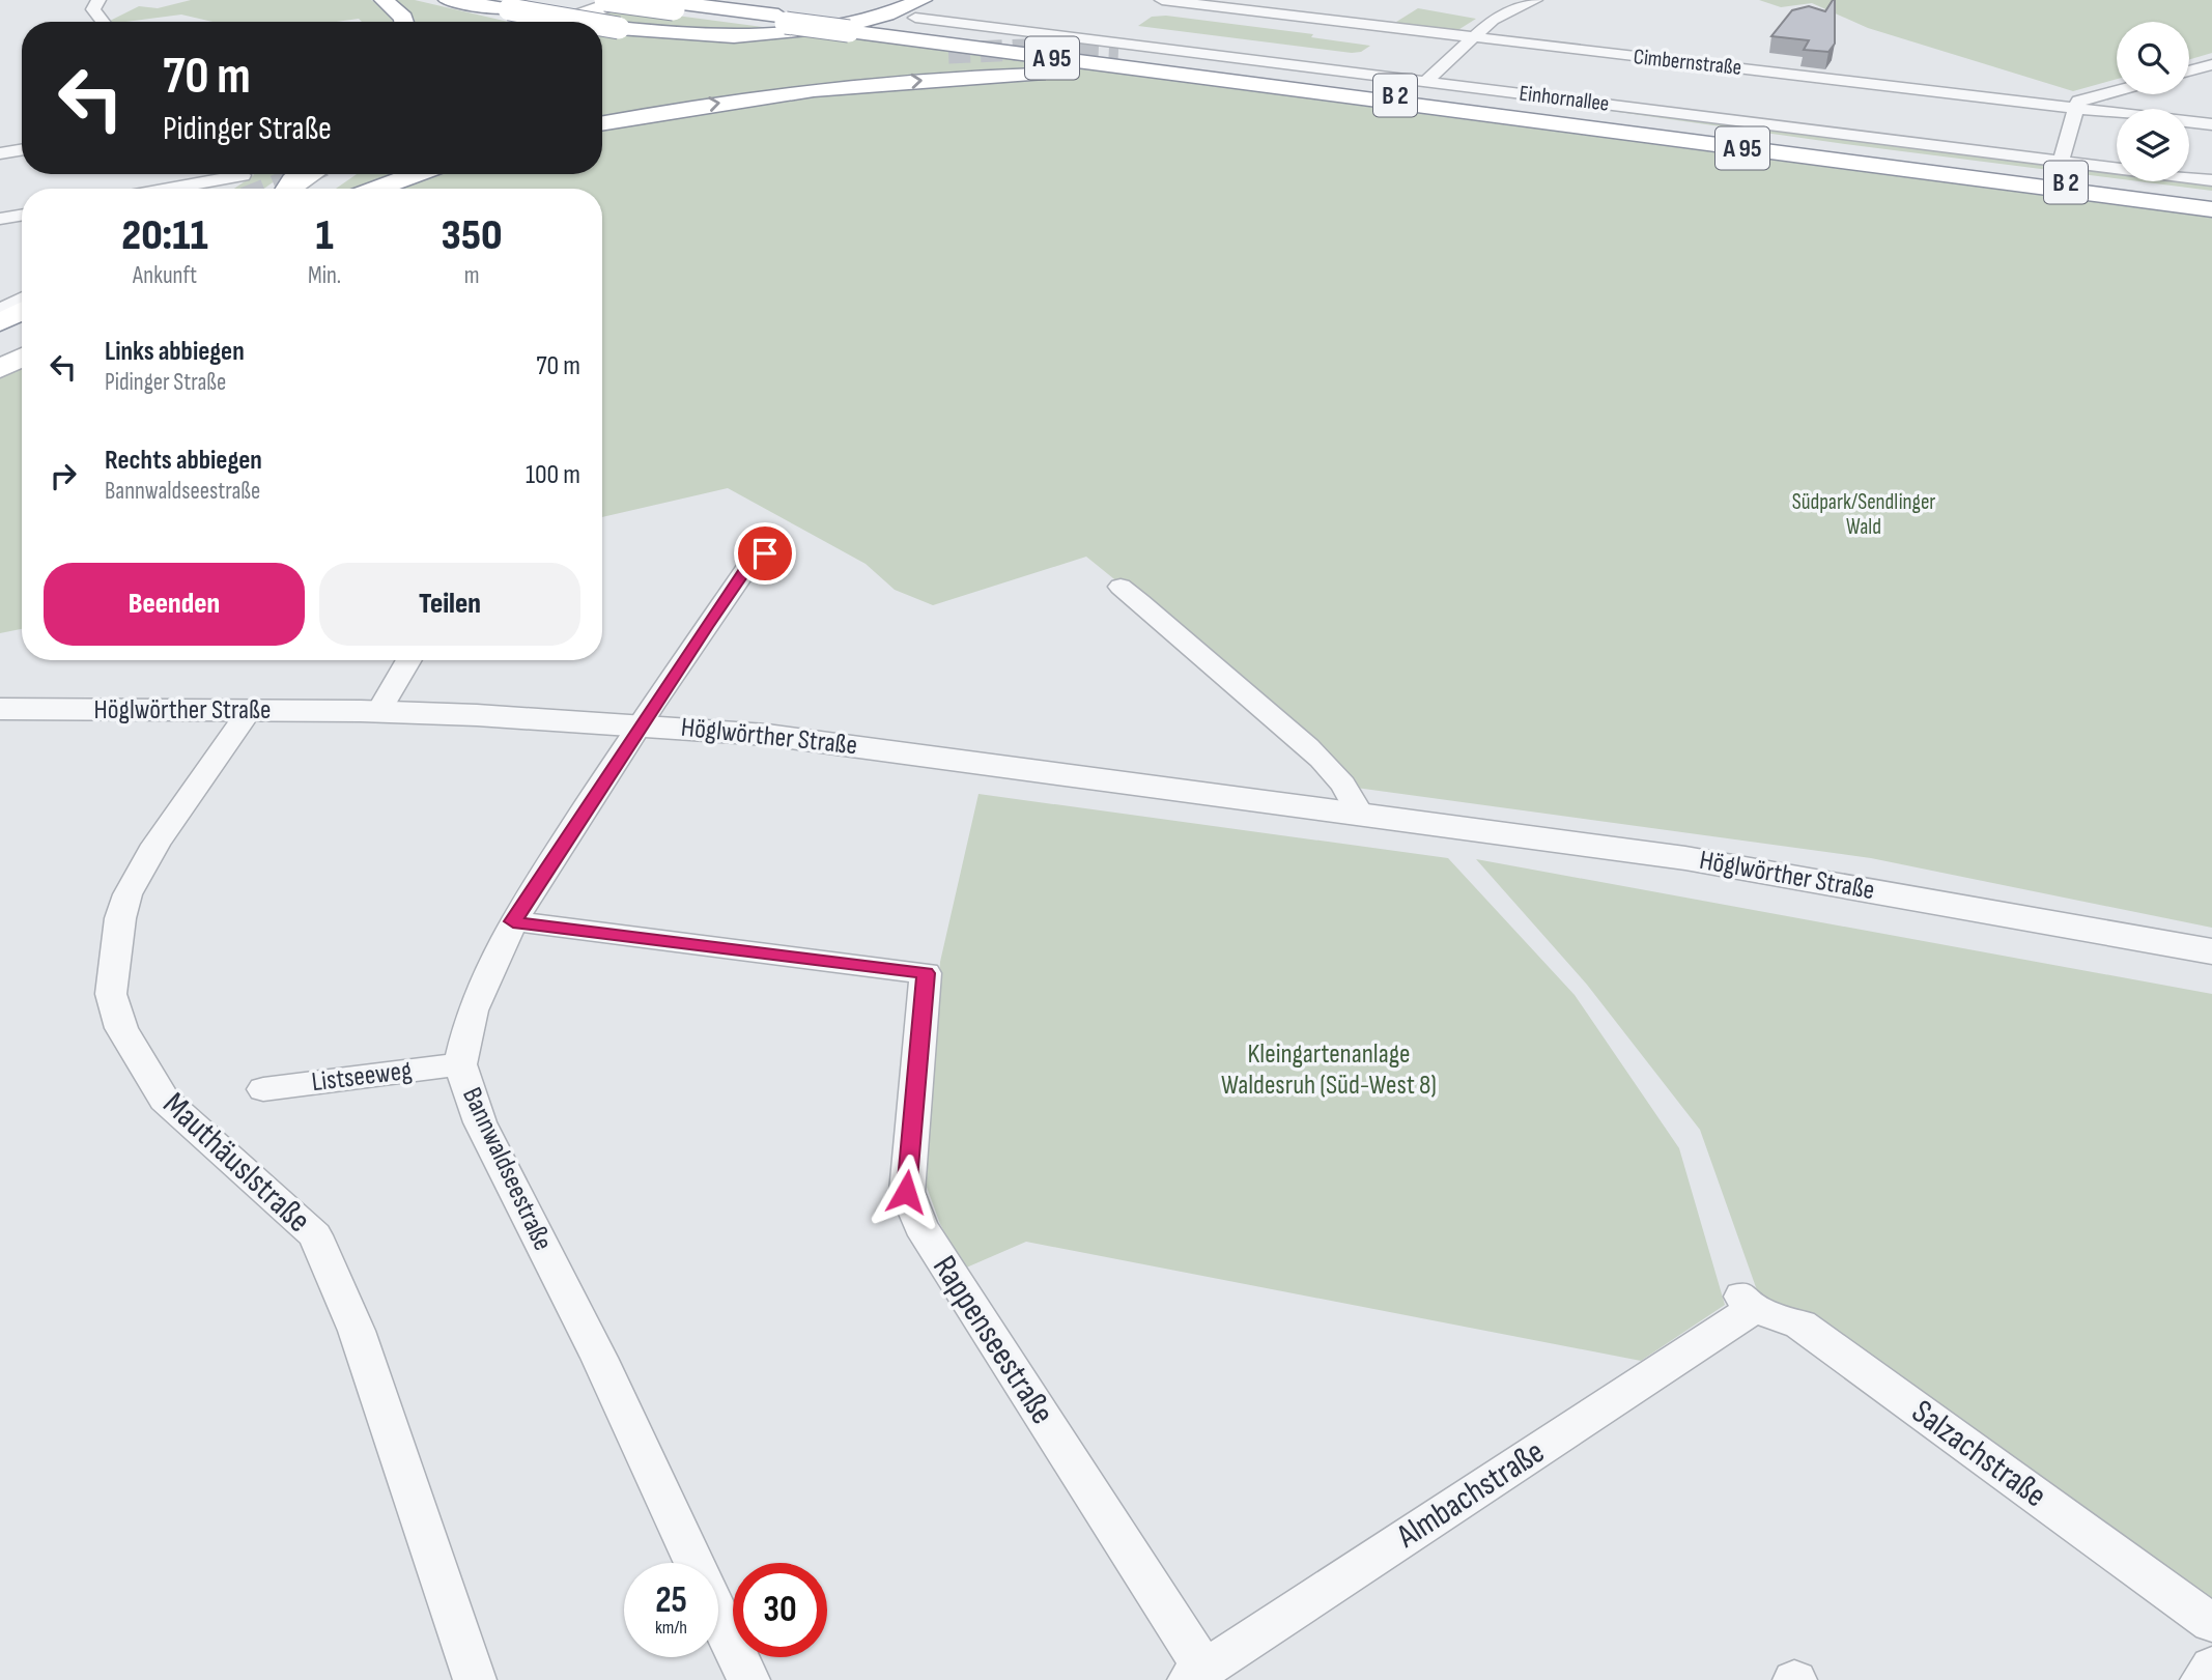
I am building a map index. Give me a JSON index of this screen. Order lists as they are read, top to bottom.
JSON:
{
  "streets": {
    "main road": ["A 95", "B 2"],
    "street": [
      "Cimbernstraße",
      "Einhornallee",
      "Höglwörther Straße",
      "Listseeweg",
      "Mauthäuslstraße",
      "Bannwaldseestraße",
      "Rappenseestraße",
      "Salzachstraße",
      "Almbachstraße"
    ]
  },
  "crossings": [
    ["A 95", "B 2"],
    ["Höglwörther Straße", "Mauthäuslstraße"],
    ["Höglwörther Straße", "Bannwaldseestraße"],
    ["Listseeweg", "Bannwaldseestraße"],
    ["Bannwaldseestraße", "Rappenseestraße"],
    ["Rappenseestraße", "Almbachstraße"],
    ["Salzachstraße", "Almbachstraße"]
  ],
  "parks": ["Südpark/Sendlinger Wald", "Kleingartenanlage Waldesruh (Süd-West 8)"],
  "page": {
    "turn": ["70 m", "Pidinger Straße"],
    "eta": [
      "20:11",
      "Ankunft",
      "1",
      "Min.",
      "350",
      "m"
    ],
    "list": [
      {
        "name": "Links abbiegen",
        "note": "Pidinger Straße",
        "value": "70 m"
      },
      {
        "name": "Rechts abbiegen",
        "note": "Bannwaldseestraße",
        "value": "100 m"
      }
    ],
    "buttons": ["Beenden", "Teilen"],
    "speed": "25 km/h",
    "limit": "30"
  }
}
